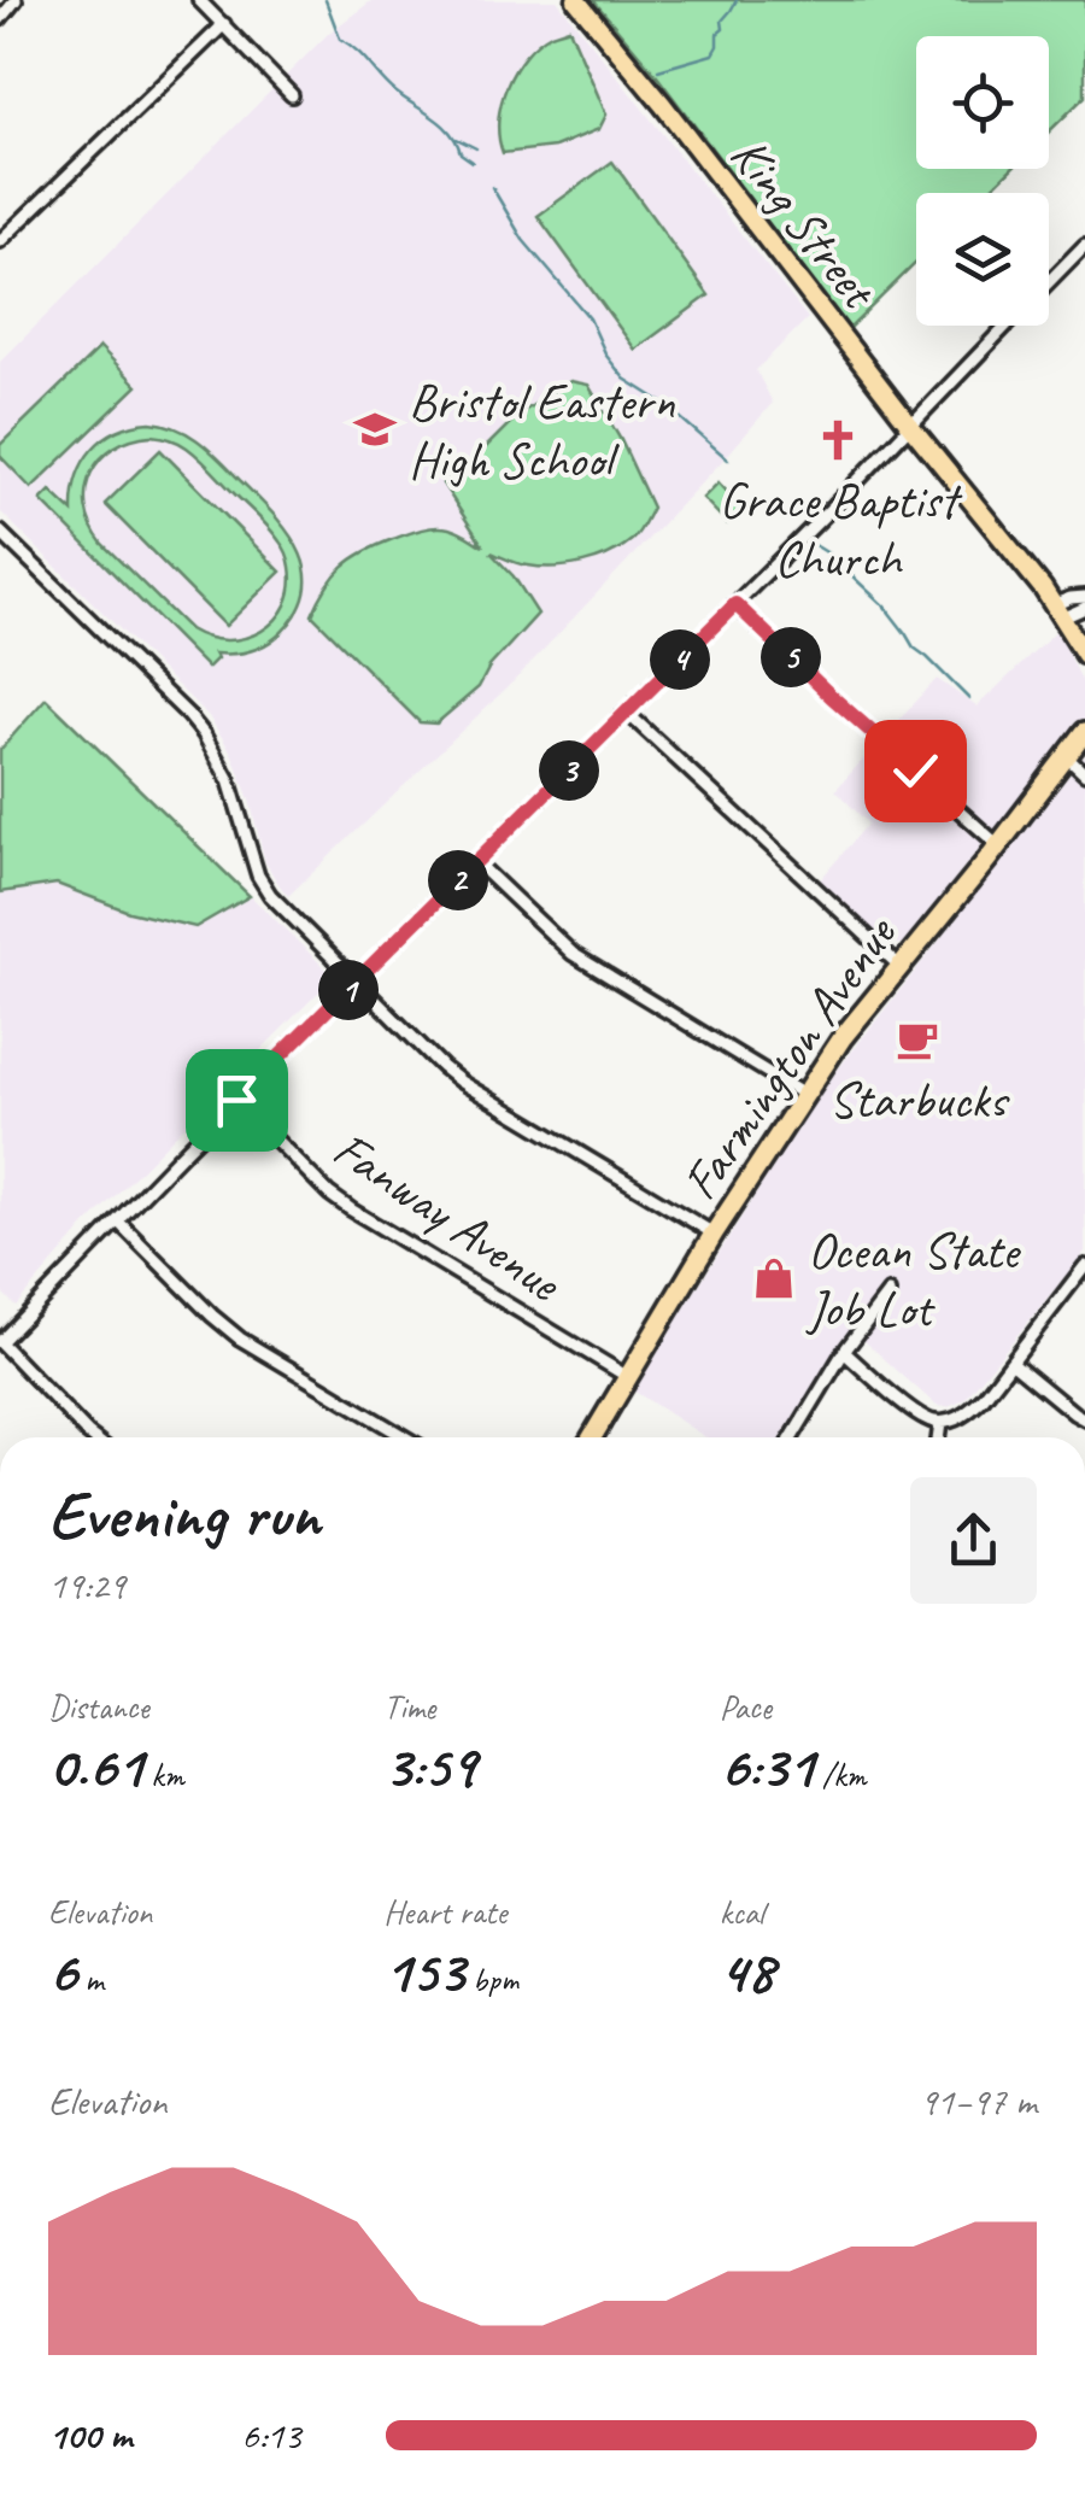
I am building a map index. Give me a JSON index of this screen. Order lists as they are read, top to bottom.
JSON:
{
  "streets": {
    "highway": ["Farmington Avenue"],
    "main road": ["King Street"],
    "street": ["Fanway Avenue"]
  },
  "crossings": [
    ["Farmington Avenue", "Fanway Avenue"]
  ],
  "places": {
    "school or university": ["Bristol Eastern High School"],
    "church": ["Grace Baptist Church"],
    "cafe": ["Starbucks"],
    "shop": ["Ocean State Job Lot"]
  },
  "page": {
    "pins": [
      "5",
      "4",
      "3",
      "2",
      "1"
    ],
    "heading": ["Evening run", "19:29"],
    "stats": [
      ["Distance", "0.61 km"],
      ["Time", "3:59"],
      ["Pace", "6:31 /km"],
      ["Elevation", "6 m"],
      ["Heart rate", "153 bpm"],
      ["kcal", "48"]
    ],
    "chart": ["Elevation", "91–97 m"],
    "list": [
      {
        "name": "100 m",
        "note": "6:13"
      }
    ]
  }
}
